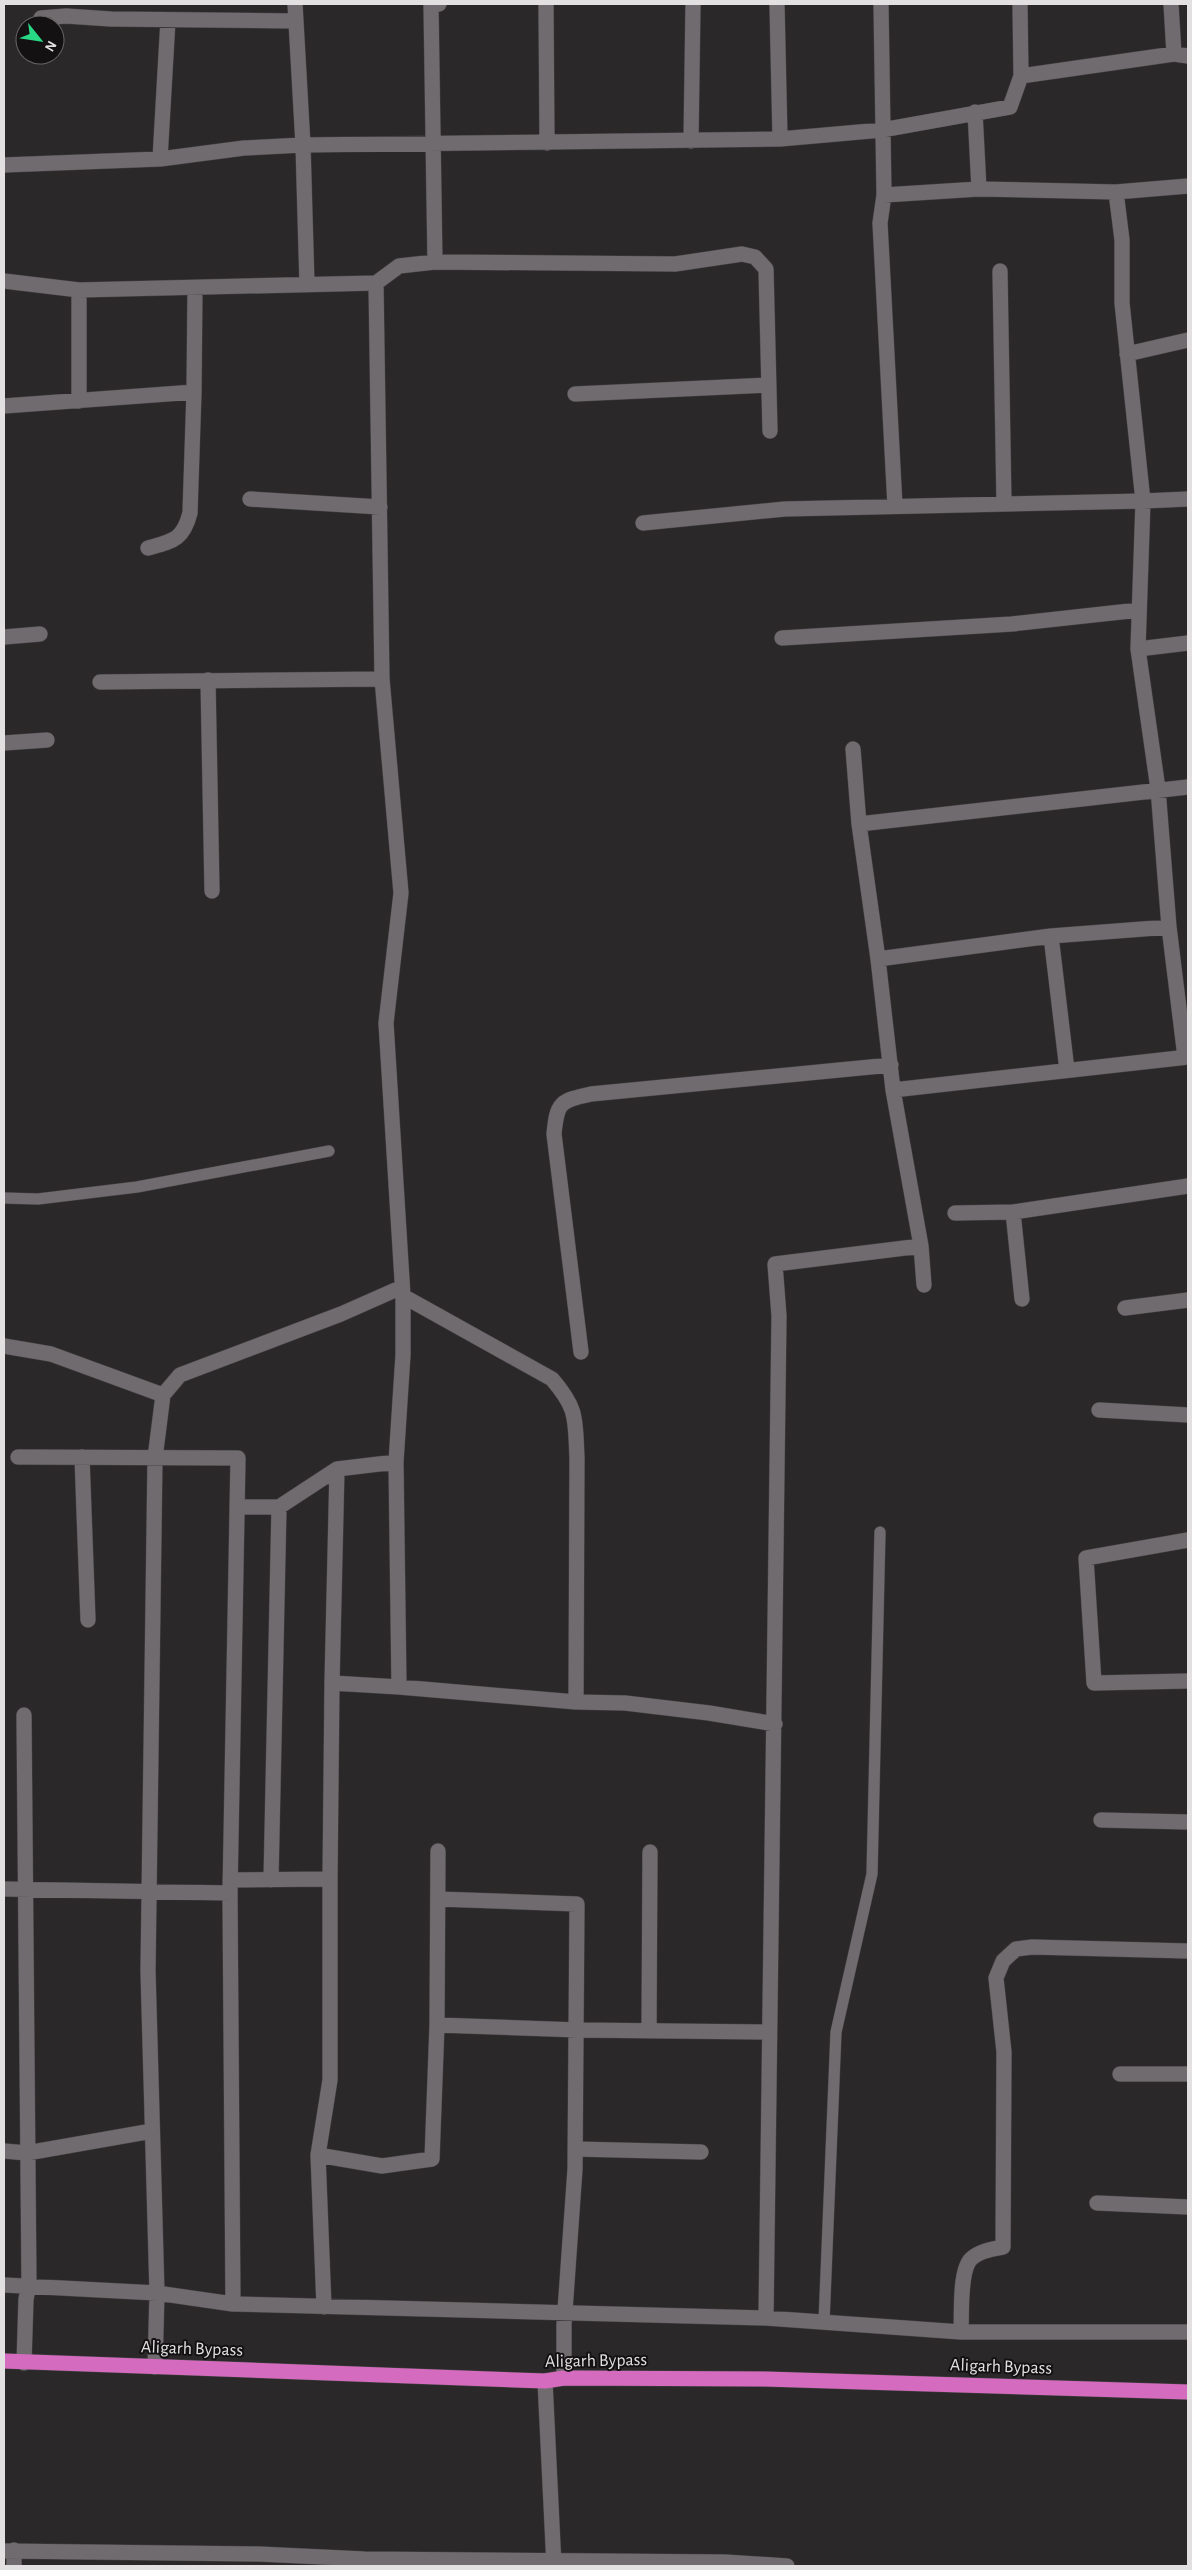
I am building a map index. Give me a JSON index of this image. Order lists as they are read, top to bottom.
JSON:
{
  "streets": {
    "highway": ["Aligarh Bypass"]
  },
  "north": "bottom right"
}
